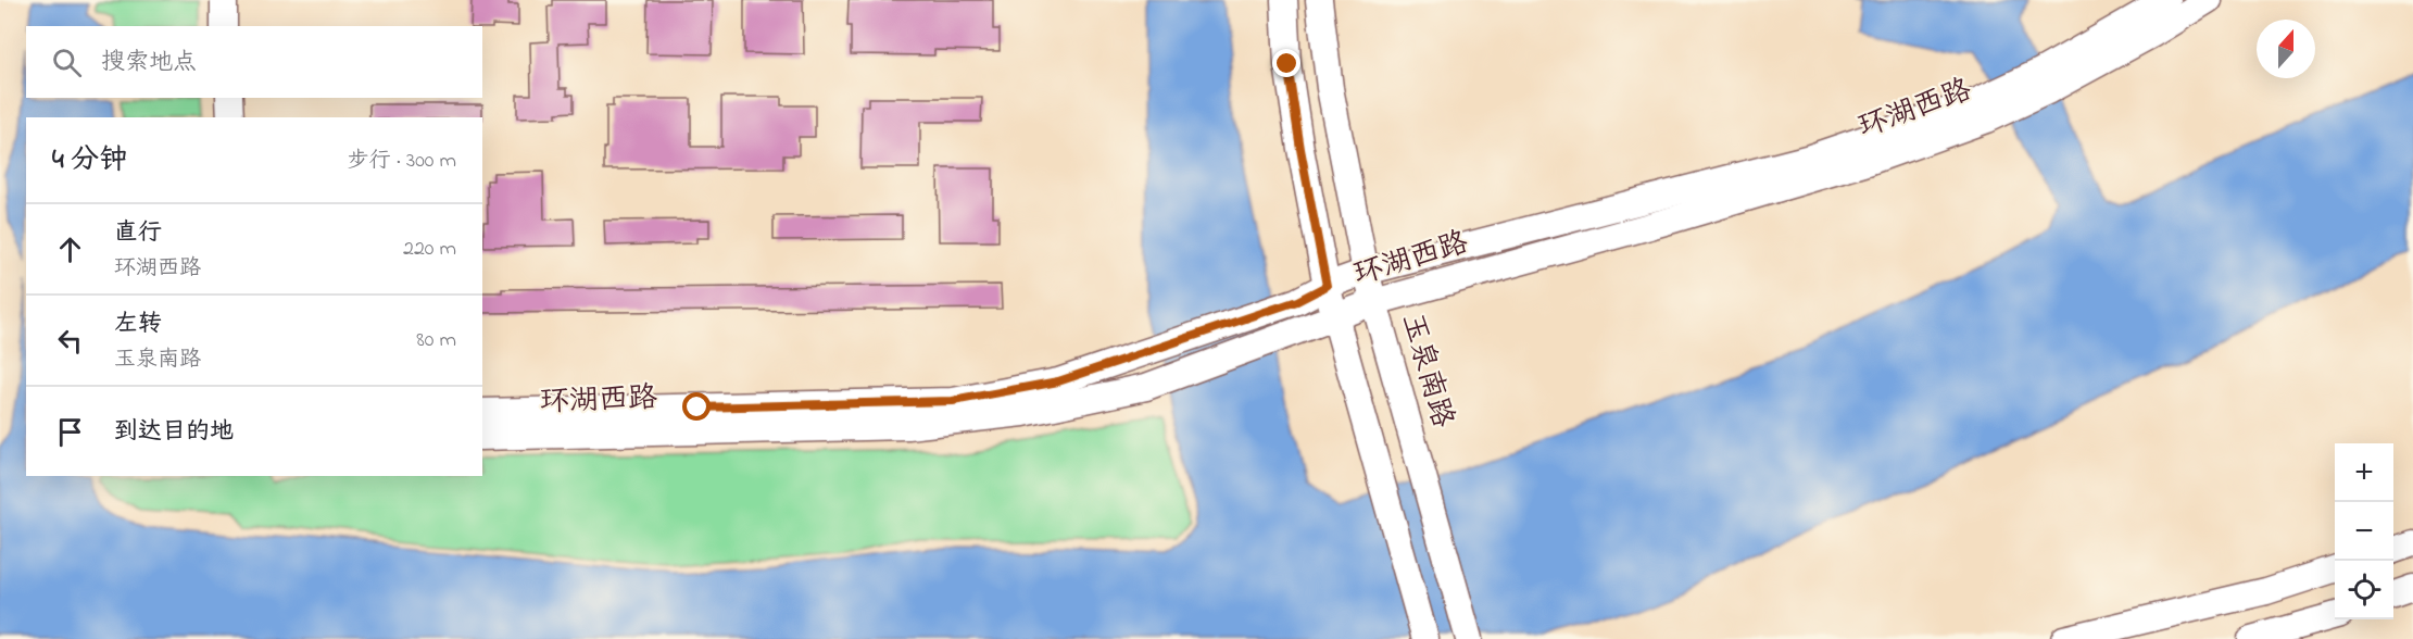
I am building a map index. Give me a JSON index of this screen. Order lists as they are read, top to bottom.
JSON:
{
  "streets": {
    "street": ["环湖西路", "玉泉南路"]
  },
  "crossings": [
    ["环湖西路", "玉泉南路"]
  ],
  "north": "top",
  "page": {
    "search": "搜索地点",
    "heading": ["4 分钟", "步行 · 300 m"],
    "list": [
      ["直行", "环湖西路", "220 m"],
      ["左转", "玉泉南路", "80 m"],
      "到达目的地"
    ],
    "map_buttons": ["+", "−"]
  }
}
